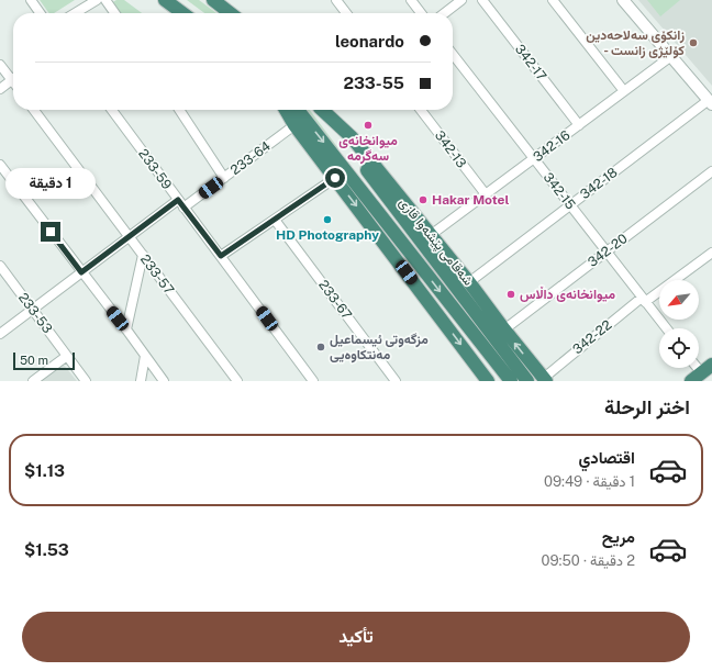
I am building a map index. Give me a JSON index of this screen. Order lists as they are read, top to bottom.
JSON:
{
  "streets": {
    "highway": ["شەقامی پێشەوا قازی"],
    "street": [
      "342-17",
      "342-16",
      "342-13",
      "233-64",
      "233-59",
      "342-18",
      "342-15",
      "342-20",
      "233-57",
      "233-67",
      "233-53",
      "342-22"
    ]
  },
  "crossings": [
    ["342-17", "342-16"],
    ["342-16", "342-13"],
    ["342-16", "342-15"],
    ["342-16", "شەقامی پێشەوا قازی"],
    ["233-64", "233-59"],
    ["233-64", "233-57"],
    ["233-64", "233-53"],
    ["342-18", "342-15"],
    ["342-18", "شەقامی پێشەوا قازی"],
    ["342-15", "342-20"],
    ["342-15", "342-22"],
    ["شەقامی پێشەوا قازی", "342-20"],
    ["شەقامی پێشەوا قازی", "342-22"]
  ],
  "places": [
    "زانکۆی سەلاحەدین - کۆلێژی زانست",
    "میوانخانەی سەگرمە",
    "Hakar Motel",
    "HD Photography",
    "میوانخانەی داڵاس",
    "مزگەوتی ئیسماعیل مەنتکاوەیی"
  ],
  "scale_bar": "50 m",
  "north": "bottom left",
  "page": {
    "banner": ["leonardo", "233-55"],
    "bubble": "1 دقيقة",
    "scale": "50 m",
    "heading": "اختر الرحلة",
    "list": [
      {
        "name": "اقتصادي",
        "note": "1 دقيقة · 09:49",
        "value": "$1.13"
      },
      {
        "name": "مريح",
        "note": "2 دقيقة · 09:50",
        "value": "$1.53"
      }
    ],
    "buttons": "تأكيد"
  }
}
